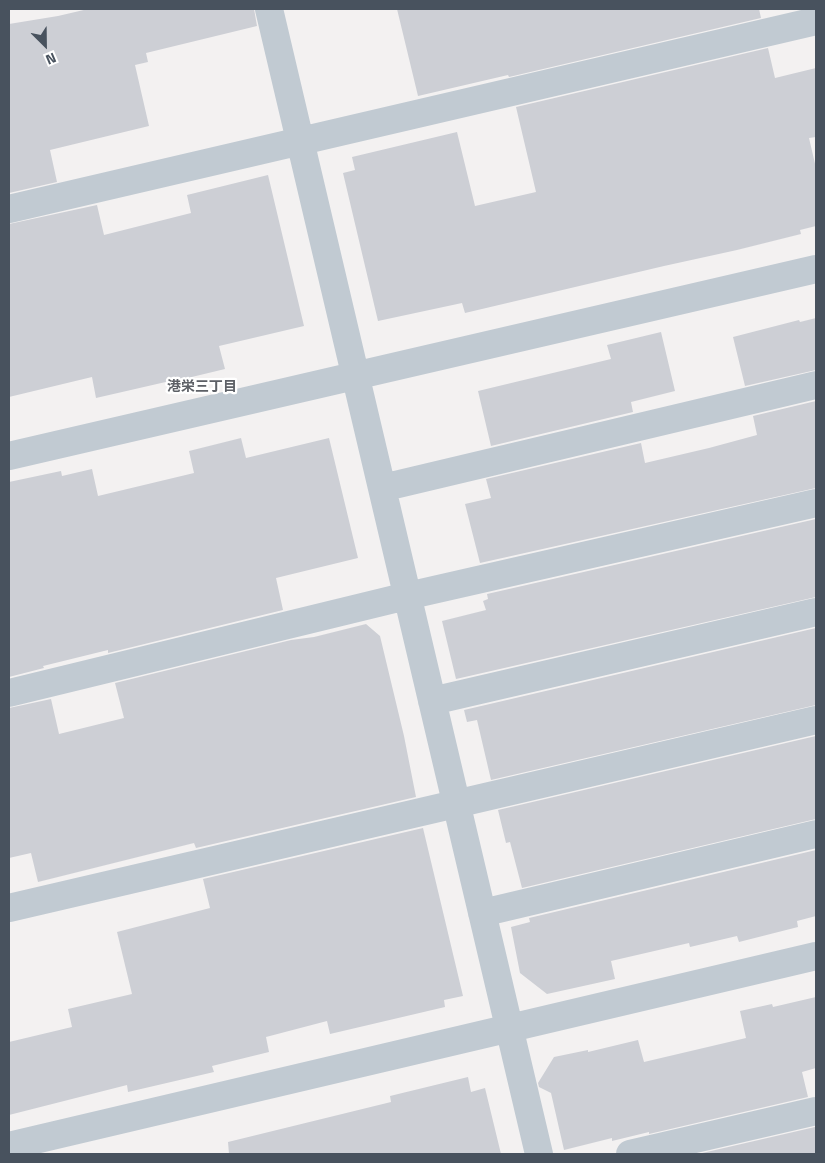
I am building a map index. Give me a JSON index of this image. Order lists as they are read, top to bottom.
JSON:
{
  "districts": ["港栄三丁目"],
  "north": "bottom right"
}
